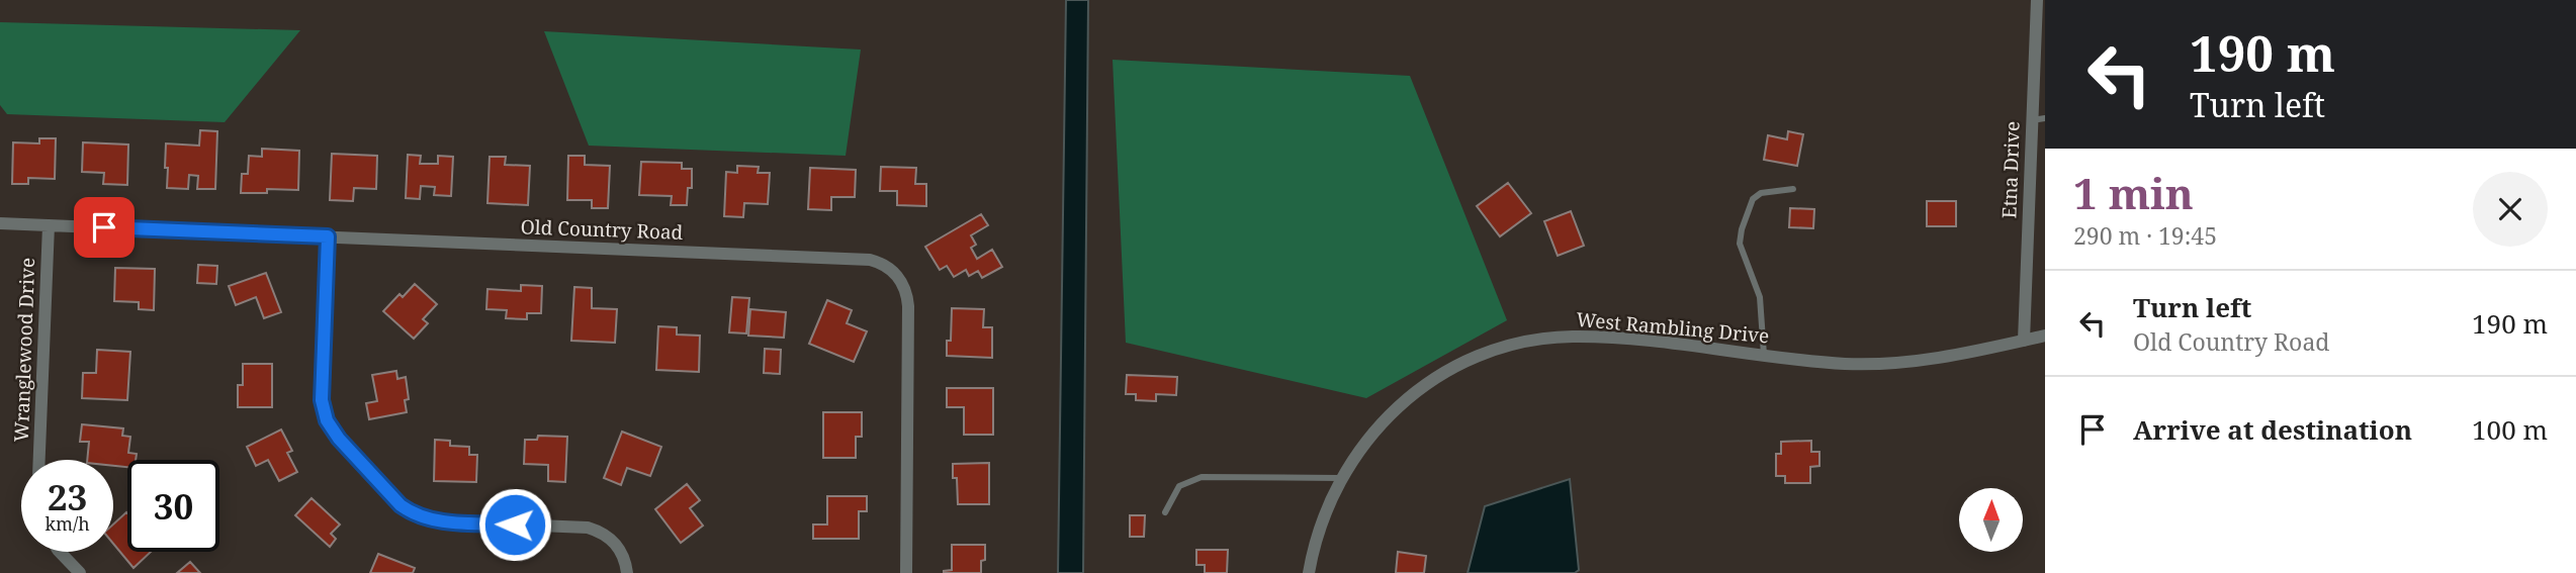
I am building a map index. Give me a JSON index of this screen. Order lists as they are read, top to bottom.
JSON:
{
  "streets": {
    "street": [
      "Etna Drive",
      "Old Country Road",
      "West Rambling Drive",
      "Wranglewood Drive"
    ]
  },
  "crossings": [
    ["Etna Drive", "West Rambling Drive"],
    ["Old Country Road", "Wranglewood Drive"]
  ],
  "north": "top",
  "page": {
    "turn": ["190 m", "Turn left"],
    "heading": ["1 min", "290 m · 19:45"],
    "list": [
      {
        "name": "Turn left",
        "note": "Old Country Road",
        "value": "190 m"
      },
      {
        "name": "Arrive at destination",
        "value": "100 m"
      }
    ],
    "speed": "23 km/h",
    "limit": "30"
  }
}
